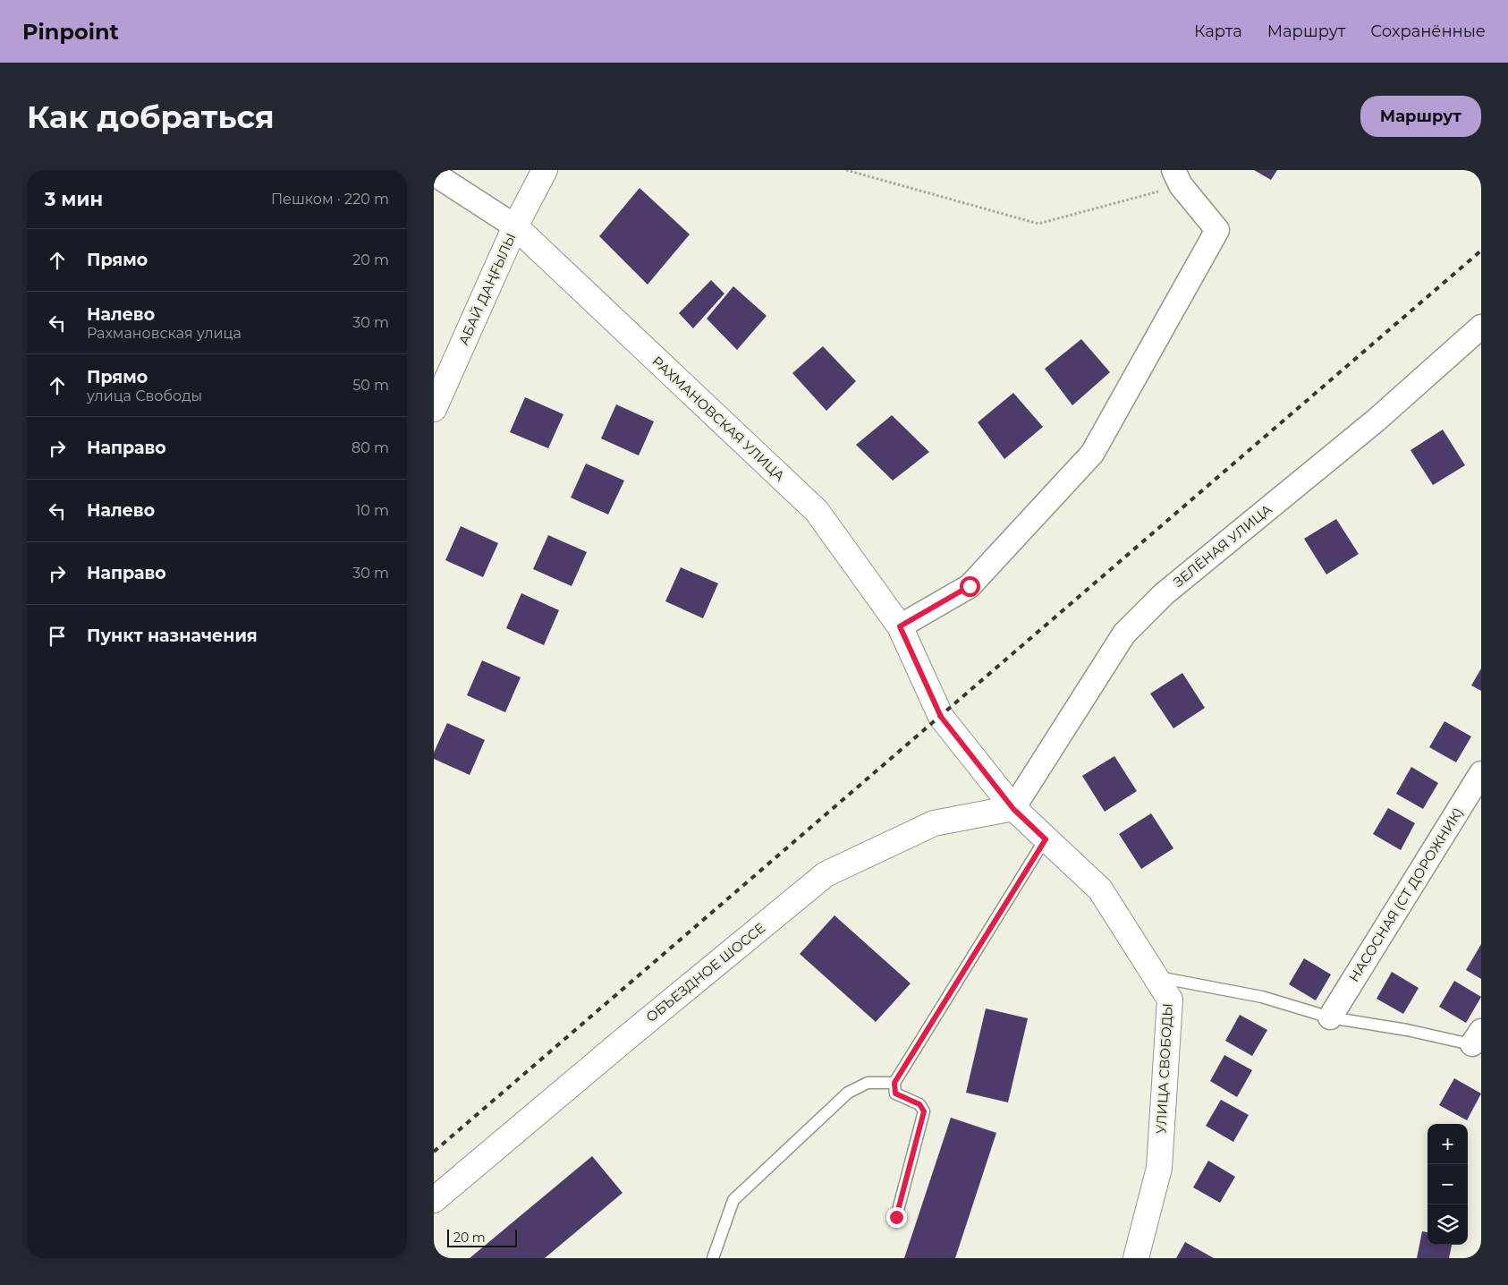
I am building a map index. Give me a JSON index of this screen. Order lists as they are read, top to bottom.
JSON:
{
  "streets": {
    "street": [
      "АБАЙ ДАҢҒЫЛЫ",
      "РАХМАНОВСКАЯ УЛИЦА",
      "ЗЕЛЁНАЯ УЛИЦА",
      "НАСОСНАЯ (СТ ДОРОЖНИК)",
      "ОБЪЕЗДНОЕ ШОССЕ",
      "УЛИЦА СВОБОДЫ"
    ]
  },
  "crossings": [
    ["АБАЙ ДАҢҒЫЛЫ", "РАХМАНОВСКАЯ УЛИЦА"],
    ["РАХМАНОВСКАЯ УЛИЦА", "УЛИЦА СВОБОДЫ"],
    ["ЗЕЛЁНАЯ УЛИЦА", "ОБЪЕЗДНОЕ ШОССЕ"],
    ["ЗЕЛЁНАЯ УЛИЦА", "УЛИЦА СВОБОДЫ"],
    ["ОБЪЕЗДНОЕ ШОССЕ", "УЛИЦА СВОБОДЫ"]
  ],
  "scale_bar": "20 m",
  "page": {
    "header": "Pinpoint",
    "nav": ["Карта", "Маршрут", "Сохранённые"],
    "buttons": "Маршрут",
    "title": "Как добраться",
    "heading": ["3 мин", "Пешком · 220 m"],
    "list": [
      ["Прямо", "20 m"],
      ["Налево", "Рахмановская улица", "30 m"],
      ["Прямо", "улица Свободы", "50 m"],
      ["Направо", "80 m"],
      ["Налево", "10 m"],
      ["Направо", "30 m"],
      "Пункт назначения"
    ],
    "map_buttons": ["+", "−"],
    "scale": "20 m"
  }
}
